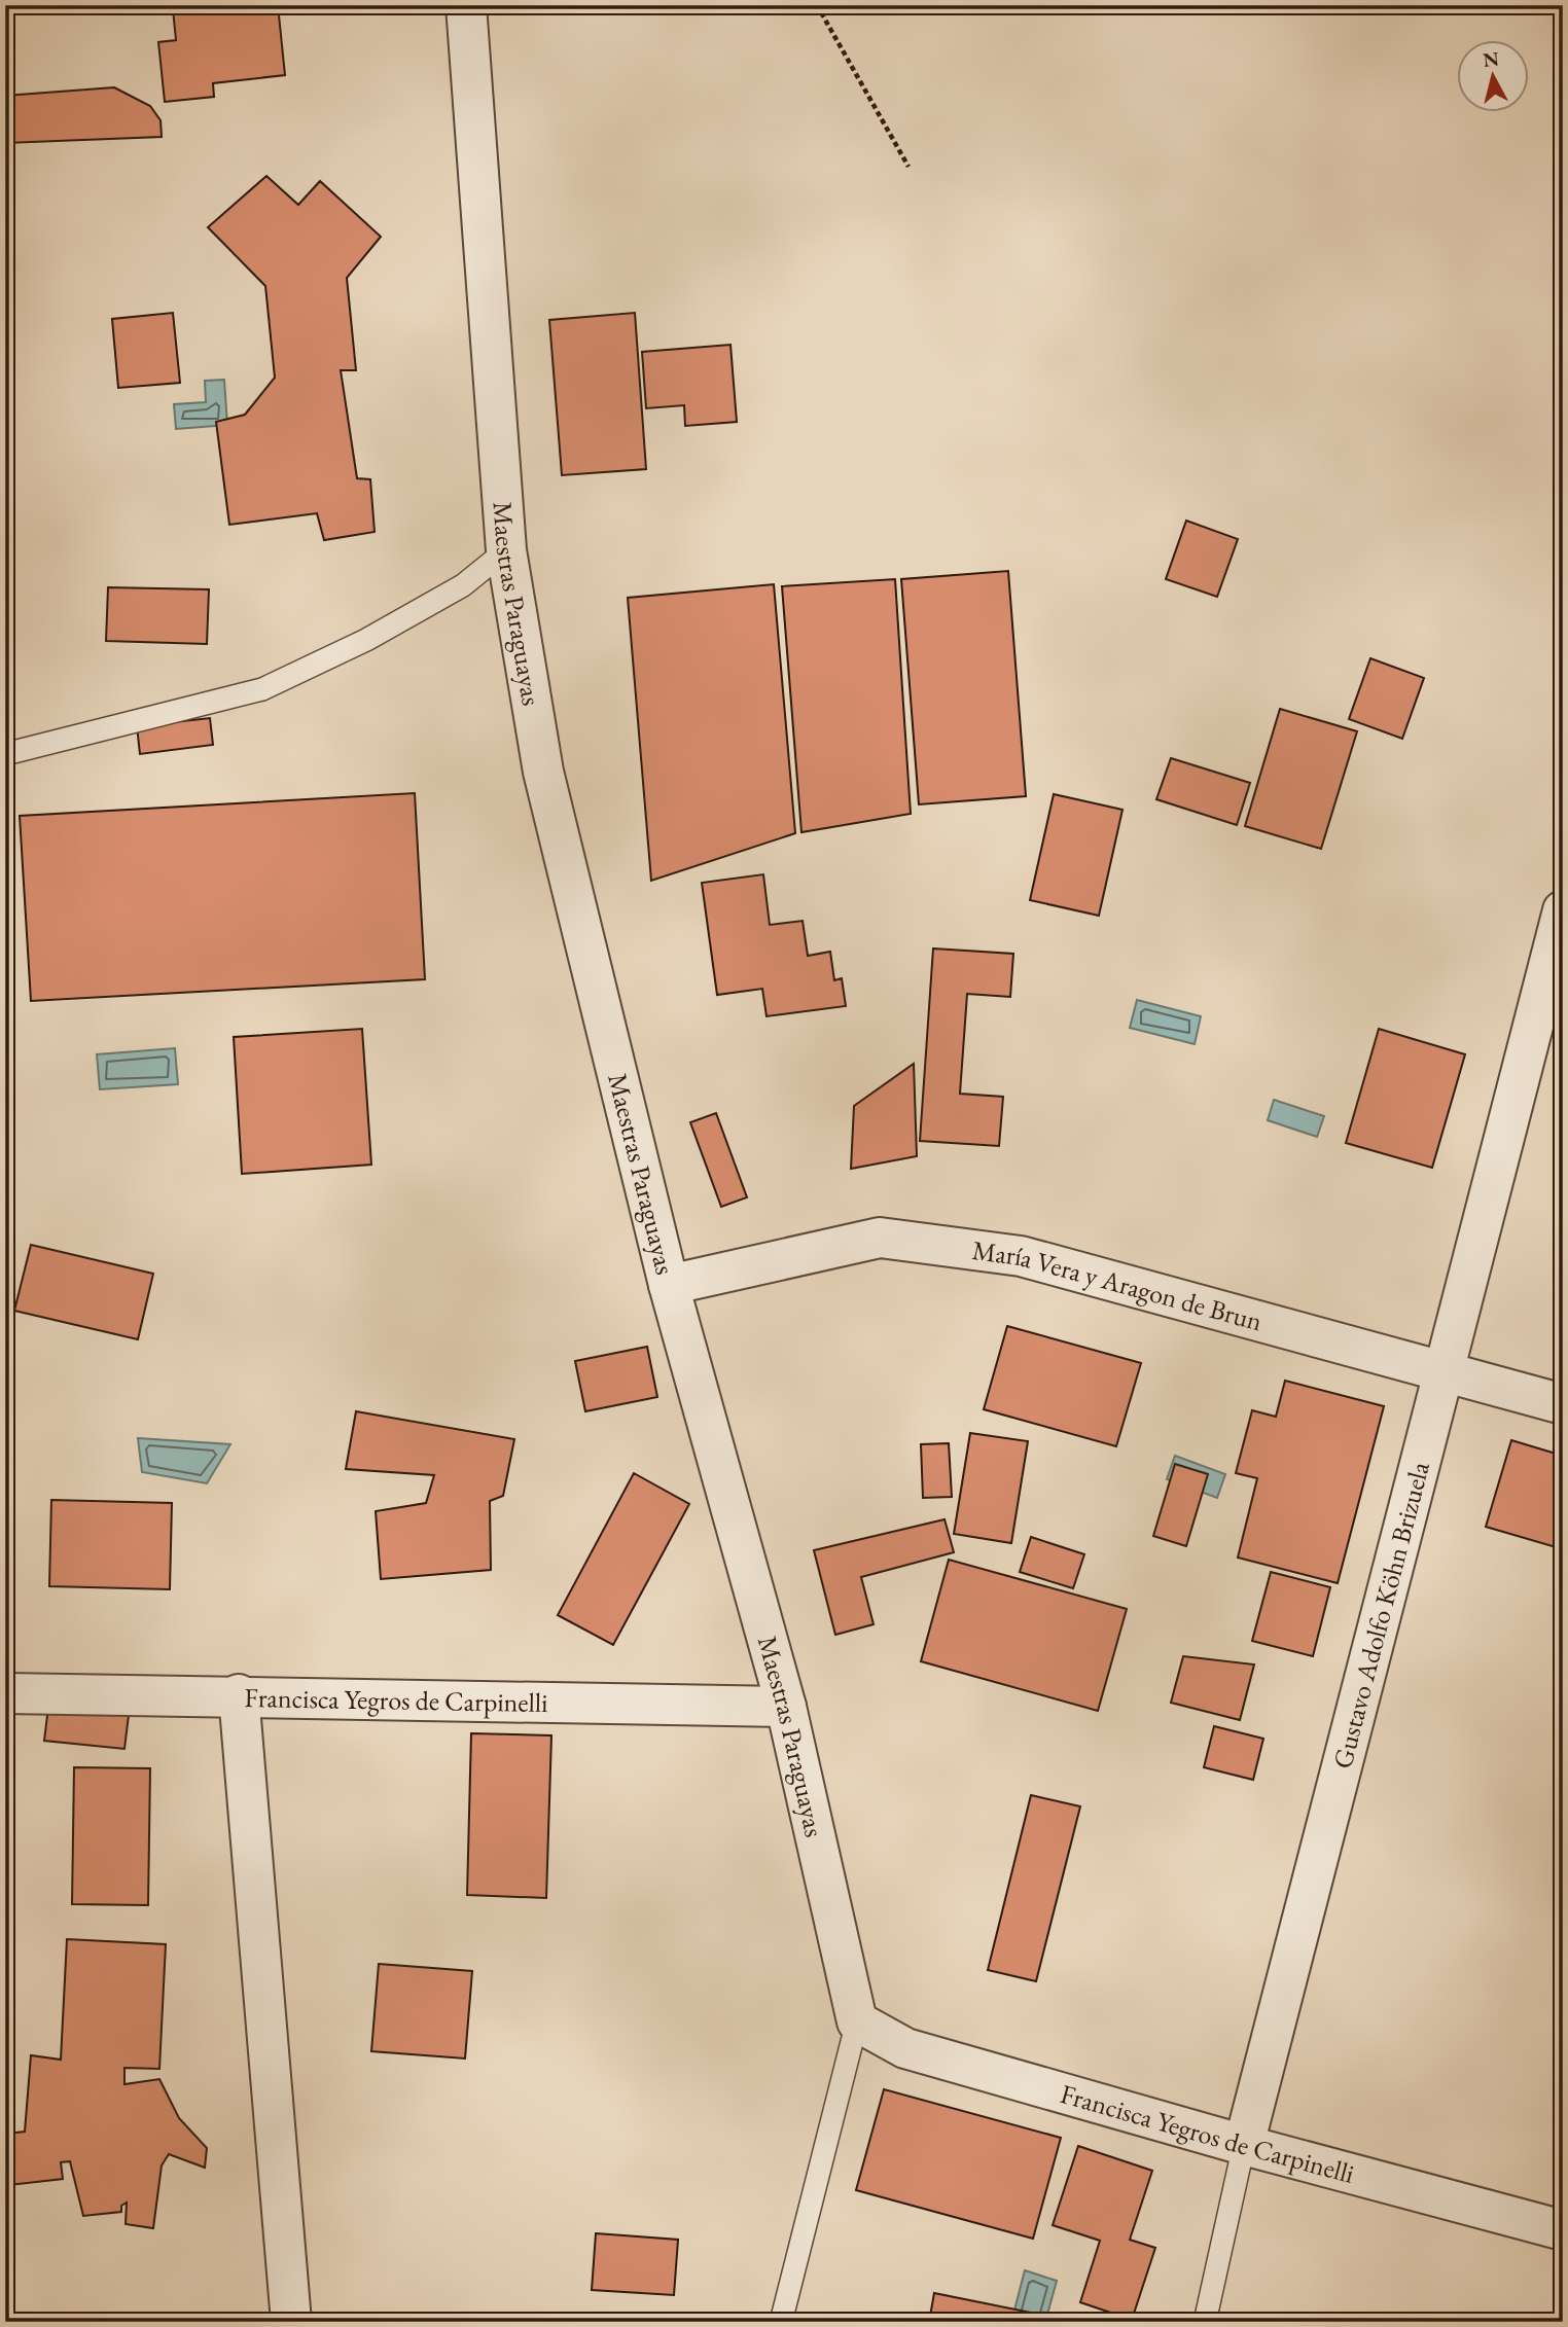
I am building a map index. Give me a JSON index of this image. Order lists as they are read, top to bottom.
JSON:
{
  "streets": {
    "street": [
      "Maestras Paraguayas",
      "María Vera y Aragon de Brun",
      "Gustavo Adolfo Köhn Brizuela",
      "Francisca Yegros de Carpinelli"
    ]
  },
  "crossings": [
    ["Maestras Paraguayas", "María Vera y Aragon de Brun"],
    ["Maestras Paraguayas", "Francisca Yegros de Carpinelli"],
    ["María Vera y Aragon de Brun", "Gustavo Adolfo Köhn Brizuela"],
    ["Gustavo Adolfo Köhn Brizuela", "Francisca Yegros de Carpinelli"]
  ],
  "north": "top"
}
